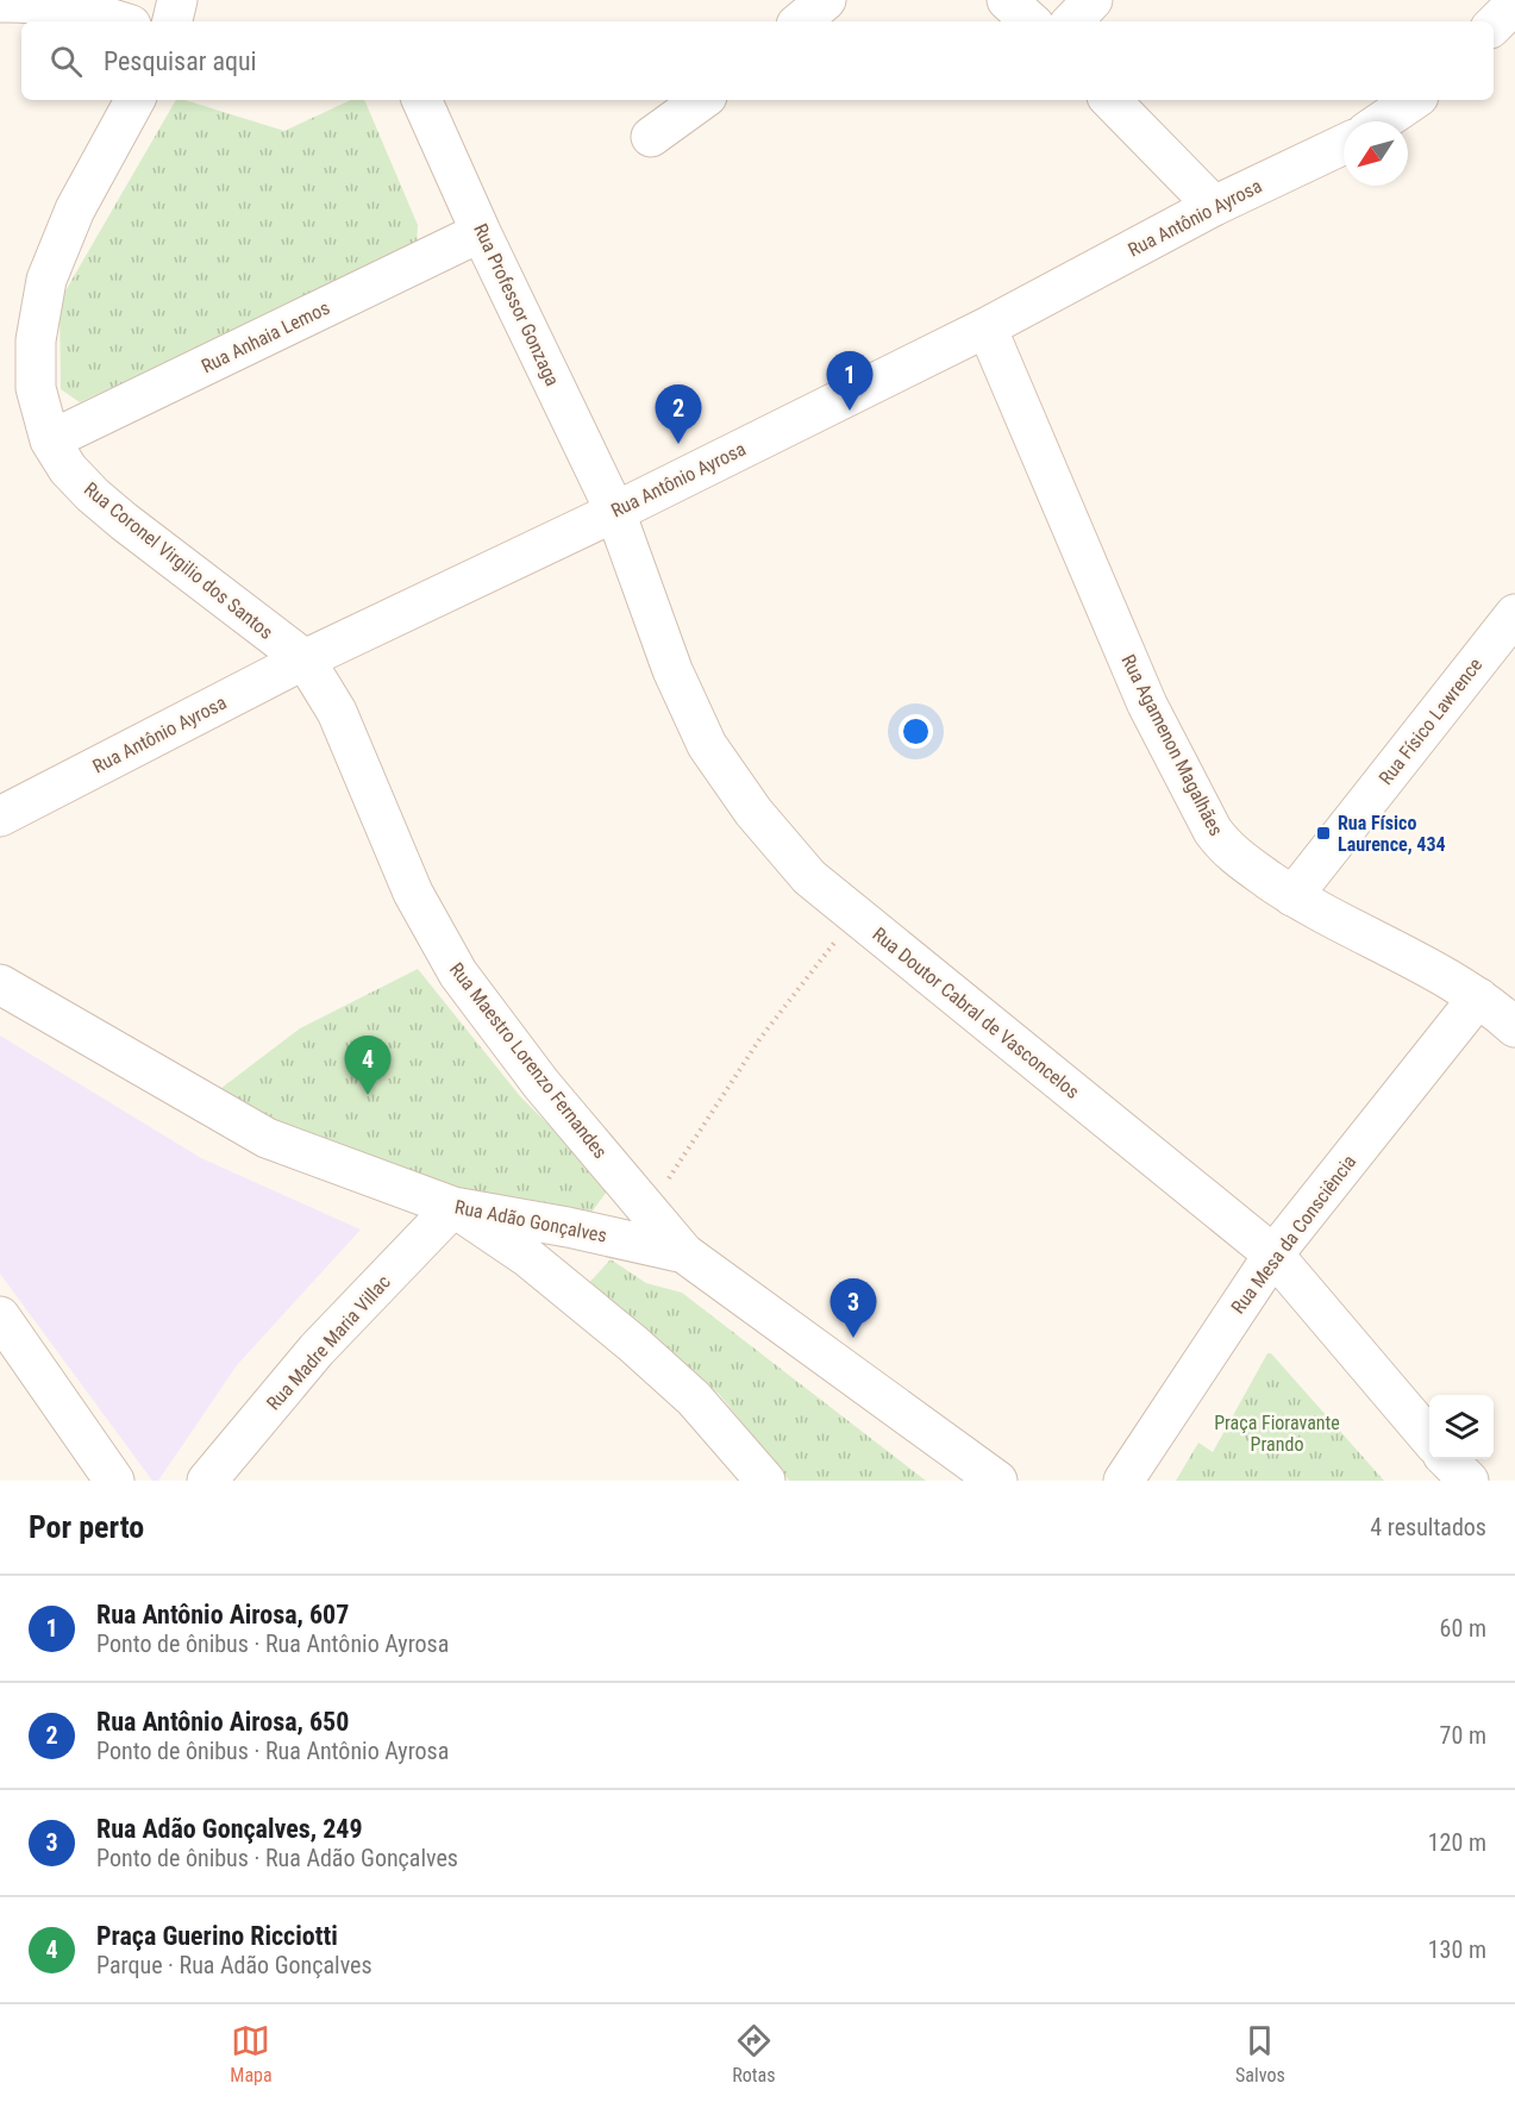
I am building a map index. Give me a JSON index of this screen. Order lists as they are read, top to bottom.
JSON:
{
  "streets": {
    "street": [
      "Rua Antônio Ayrosa",
      "Rua Professor Gonzaga",
      "Rua Anhaia Lemos",
      "Rua Coronel Virgilio dos Santos",
      "Rua Físico Lawrence",
      "Rua Agamenon Magalhães",
      "Rua Doutor Cabral de Vasconcelos",
      "Rua Maestro Lorenzo Fernandes",
      "Rua Adão Gonçalves",
      "Rua Mesa da Consciência",
      "Rua Madre Maria Villac"
    ]
  },
  "crossings": [
    ["Rua Antônio Ayrosa", "Rua Professor Gonzaga"],
    ["Rua Antônio Ayrosa", "Rua Coronel Virgilio dos Santos"],
    ["Rua Antônio Ayrosa", "Rua Agamenon Magalhães"],
    ["Rua Antônio Ayrosa", "Rua Doutor Cabral de Vasconcelos"],
    ["Rua Antônio Ayrosa", "Rua Maestro Lorenzo Fernandes"],
    ["Rua Professor Gonzaga", "Rua Anhaia Lemos"],
    ["Rua Professor Gonzaga", "Rua Doutor Cabral de Vasconcelos"],
    ["Rua Anhaia Lemos", "Rua Coronel Virgilio dos Santos"],
    ["Rua Coronel Virgilio dos Santos", "Rua Maestro Lorenzo Fernandes"],
    ["Rua Físico Lawrence", "Rua Agamenon Magalhães"],
    ["Rua Agamenon Magalhães", "Rua Mesa da Consciência"],
    ["Rua Doutor Cabral de Vasconcelos", "Rua Mesa da Consciência"],
    ["Rua Maestro Lorenzo Fernandes", "Rua Adão Gonçalves"],
    ["Rua Adão Gonçalves", "Rua Madre Maria Villac"]
  ],
  "parks": ["Praça Fioravante Prando"],
  "places": {
    "transit": ["Rua Físico Laurence, 434"]
  },
  "north": "bottom left",
  "page": {
    "search": "Pesquisar aqui",
    "pins": [
      "1",
      "2",
      "4",
      "3"
    ],
    "heading": ["Por perto", "4 resultados"],
    "list": [
      {
        "mark": "1",
        "name": "Rua Antônio Airosa, 607",
        "note": "Ponto de ônibus · Rua Antônio Ayrosa",
        "value": "60 m"
      },
      {
        "mark": "2",
        "name": "Rua Antônio Airosa, 650",
        "note": "Ponto de ônibus · Rua Antônio Ayrosa",
        "value": "70 m"
      },
      {
        "mark": "3",
        "name": "Rua Adão Gonçalves, 249",
        "note": "Ponto de ônibus · Rua Adão Gonçalves",
        "value": "120 m"
      },
      {
        "mark": "4",
        "name": "Praça Guerino Ricciotti",
        "note": "Parque · Rua Adão Gonçalves",
        "value": "130 m"
      }
    ],
    "nav": ["Mapa", "Rotas", "Salvos"]
  }
}
